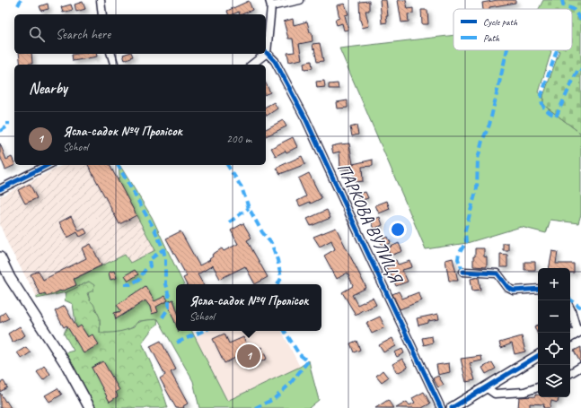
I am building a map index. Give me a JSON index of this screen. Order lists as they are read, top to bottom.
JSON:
{
  "streets": {
    "street": ["ПАРКОВА ВУЛИЦЯ"]
  },
  "legend": ["Cycle path", "Path"],
  "page": {
    "search": "Search here",
    "heading": "Nearby",
    "list": [
      {
        "mark": "1",
        "name": "Ясла-садок №4 Пролісок",
        "note": "School",
        "value": "200 m"
      }
    ],
    "map_buttons": ["+", "−"],
    "popup": ["Ясла-садок №4 Пролісок", "School"],
    "pins": "1"
  }
}
